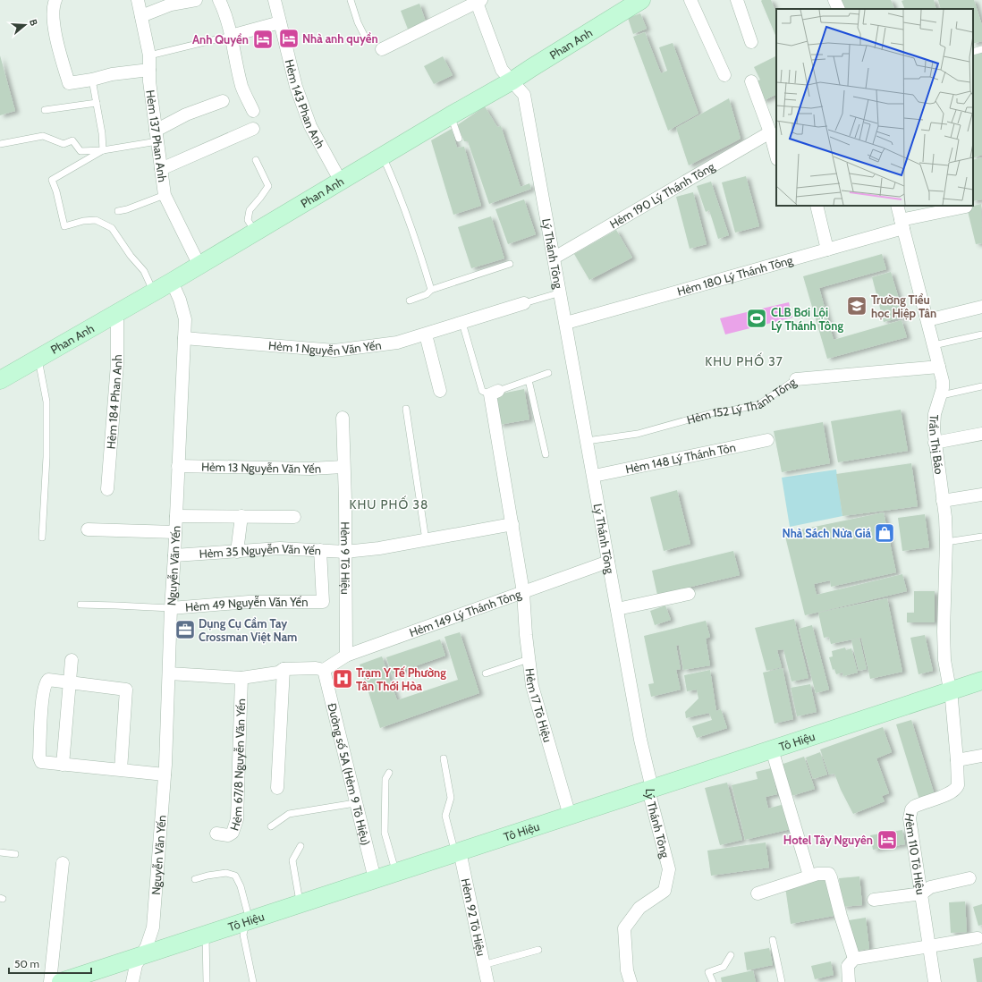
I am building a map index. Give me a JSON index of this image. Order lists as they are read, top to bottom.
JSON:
{
  "streets": {
    "street": [
      "Phan Anh",
      "Hẻm 143 Phan Anh",
      "Hẻm 137 Phan Anh",
      "Hẻm 190 Lý Thánh Tông",
      "Lý Thánh Tông",
      "Hẻm 180 Lý Thánh Tông",
      "Hẻm 1 Nguyễn Văn Yến",
      "Hẻm 152 Lý Thánh Tông",
      "Hẻm 184 Phan Anh",
      "Trần Thị Báo",
      "Hẻm 148 Lý Thánh Tôn",
      "Hẻm 13 Nguyễn Văn Yến",
      "Hẻm 35 Nguyễn Văn Yến",
      "Hẻm 9 Tô Hiệu",
      "Nguyễn Văn Yến",
      "Hẻm 49 Nguyễn Văn Yến",
      "Hẻm 149 Lý Thánh Tông",
      "Hẻm 17 Tô Hiệu",
      "Tô Hiệu",
      "Hẻm 67/8 Nguyễn Văn Yến",
      "Đường số 5A (Hẻm 9 Tô Hiệu)",
      "Hẻm 110 Tô Hiệu",
      "Hẻm 92 Tô Hiệu"
    ]
  },
  "crossings": [
    ["Phan Anh", "Hẻm 143 Phan Anh"],
    ["Phan Anh", "Hẻm 137 Phan Anh"],
    ["Phan Anh", "Lý Thánh Tông"],
    ["Phan Anh", "Hẻm 184 Phan Anh"],
    ["Phan Anh", "Nguyễn Văn Yến"],
    ["Hẻm 190 Lý Thánh Tông", "Lý Thánh Tông"],
    ["Lý Thánh Tông", "Hẻm 180 Lý Thánh Tông"],
    ["Lý Thánh Tông", "Hẻm 152 Lý Thánh Tông"],
    ["Lý Thánh Tông", "Hẻm 148 Lý Thánh Tôn"],
    ["Lý Thánh Tông", "Hẻm 149 Lý Thánh Tông"],
    ["Lý Thánh Tông", "Tô Hiệu"],
    ["Hẻm 180 Lý Thánh Tông", "Trần Thị Báo"],
    ["Hẻm 1 Nguyễn Văn Yến", "Nguyễn Văn Yến"],
    ["Hẻm 152 Lý Thánh Tông", "Trần Thị Báo"],
    ["Trần Thị Báo", "Tô Hiệu"],
    ["Trần Thị Báo", "Hẻm 110 Tô Hiệu"],
    ["Hẻm 13 Nguyễn Văn Yến", "Hẻm 9 Tô Hiệu"],
    ["Hẻm 13 Nguyễn Văn Yến", "Nguyễn Văn Yến"],
    ["Hẻm 35 Nguyễn Văn Yến", "Hẻm 9 Tô Hiệu"],
    ["Hẻm 35 Nguyễn Văn Yến", "Nguyễn Văn Yến"],
    ["Hẻm 35 Nguyễn Văn Yến", "Hẻm 49 Nguyễn Văn Yến"],
    ["Hẻm 35 Nguyễn Văn Yến", "Hẻm 17 Tô Hiệu"],
    ["Hẻm 9 Tô Hiệu", "Hẻm 149 Lý Thánh Tông"],
    ["Nguyễn Văn Yến", "Hẻm 49 Nguyễn Văn Yến"],
    ["Nguyễn Văn Yến", "Tô Hiệu"],
    ["Hẻm 149 Lý Thánh Tông", "Hẻm 17 Tô Hiệu"],
    ["Hẻm 149 Lý Thánh Tông", "Đường số 5A (Hẻm 9 Tô Hiệu)"],
    ["Hẻm 17 Tô Hiệu", "Tô Hiệu"],
    ["Tô Hiệu", "Đường số 5A (Hẻm 9 Tô Hiệu)"],
    ["Tô Hiệu", "Hẻm 110 Tô Hiệu"],
    ["Tô Hiệu", "Hẻm 92 Tô Hiệu"]
  ],
  "districts": ["KHU PHỐ 37", "KHU PHỐ 38"],
  "places": {
    "hotel": ["Nhà anh quyền", "Anh Quyền", "Hotel Tây Nguyên"],
    "school or university": ["Trường Tiểu học Hiệp Tân"],
    "sports": ["CLB Bơi Lội Lý Thánh Tông"],
    "shop": ["Nhà Sách Nửa Giá"],
    "office": ["Dụng Cụ Cầm Tay Crossman Việt Nam"],
    "hospital": ["Trạm Y Tế Phường Tân Thới Hòa"]
  },
  "scale_bar": "50 m",
  "north": "right"
}
